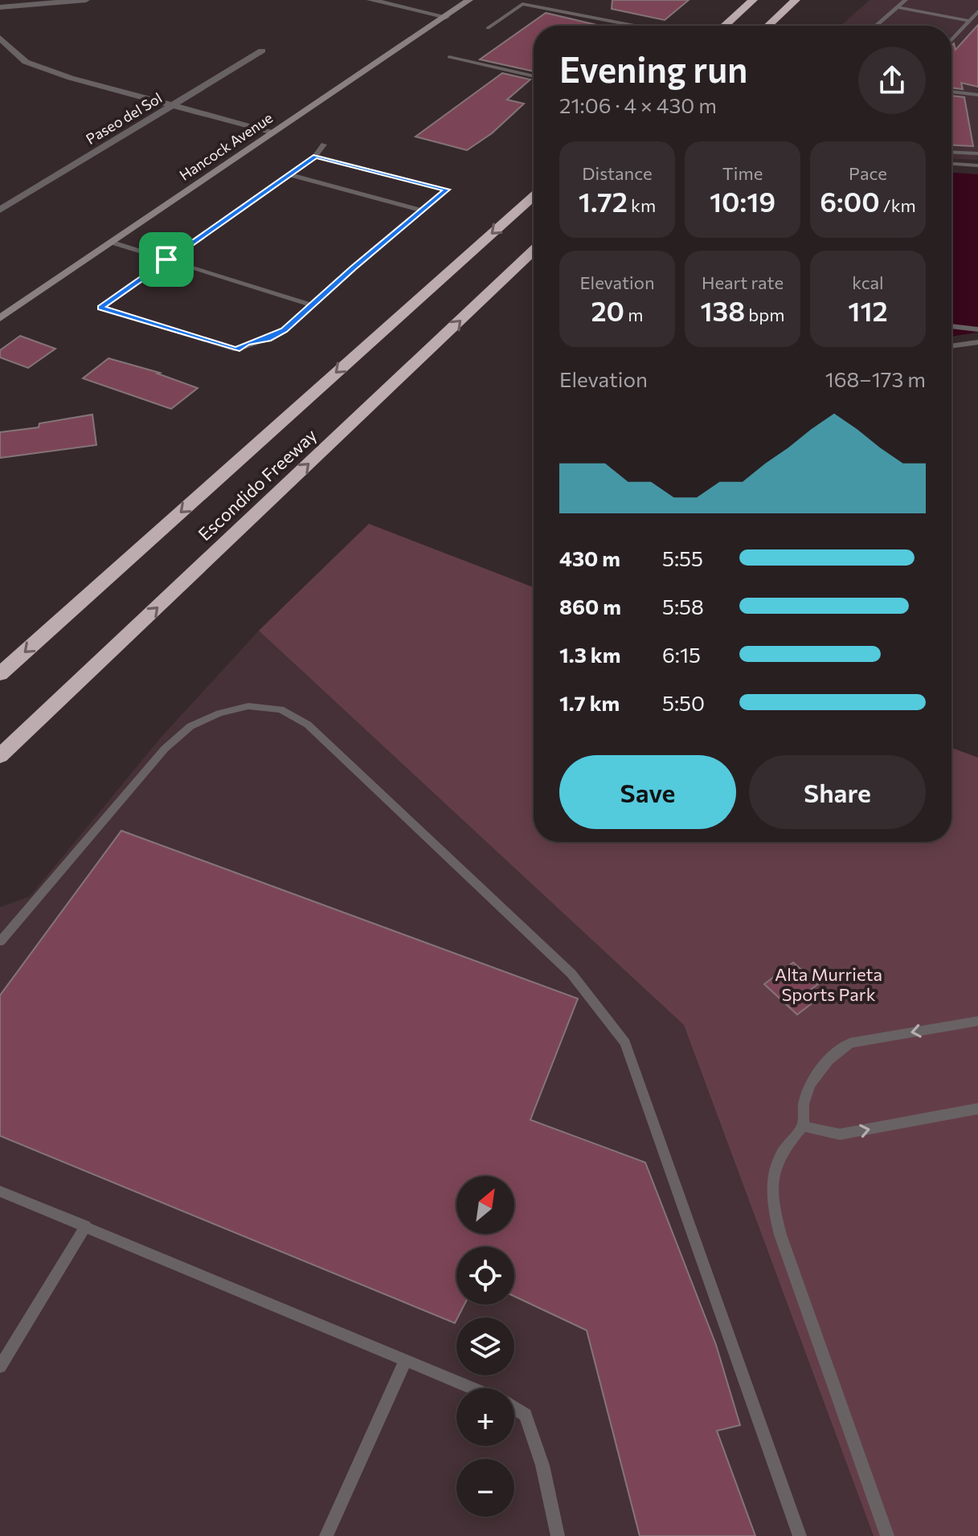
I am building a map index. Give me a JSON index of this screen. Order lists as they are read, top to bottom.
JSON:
{
  "streets": {
    "highway": ["Escondido Freeway"],
    "main road": ["Hancock Avenue"],
    "street": ["Paseo del Sol"]
  },
  "parks": ["Alta Murrieta Sports Park"],
  "north": "top right",
  "page": {
    "heading": ["Evening run", "21:06 · 4 × 430 m"],
    "stats": [
      ["Distance", "1.72 km"],
      ["Time", "10:19"],
      ["Pace", "6:00 /km"],
      ["Elevation", "20 m"],
      ["Heart rate", "138 bpm"],
      ["kcal", "112"]
    ],
    "chart": ["Elevation", "168–173 m"],
    "list": [
      {
        "name": "430 m",
        "note": "5:55"
      },
      {
        "name": "860 m",
        "note": "5:58"
      },
      {
        "name": "1.3 km",
        "note": "6:15"
      },
      {
        "name": "1.7 km",
        "note": "5:50"
      }
    ],
    "buttons": ["Save", "Share"],
    "map_buttons": ["+", "−"]
  }
}
